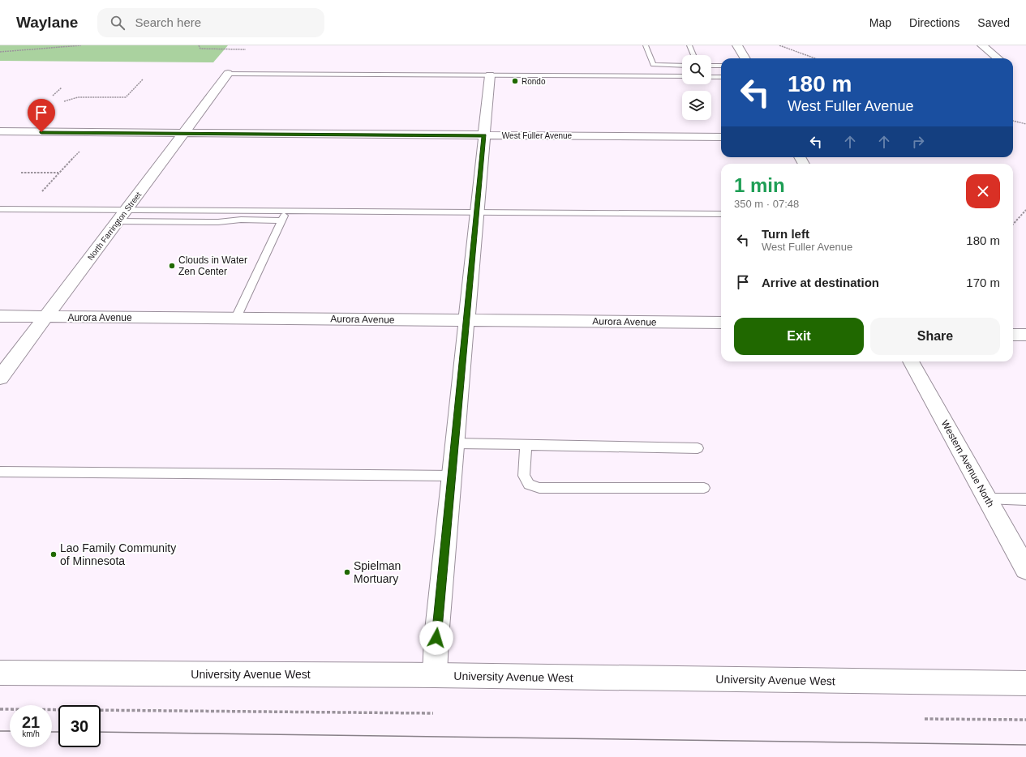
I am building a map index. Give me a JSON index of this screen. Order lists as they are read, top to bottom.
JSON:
{
  "streets": {
    "street": [
      "West Fuller Avenue",
      "North Farrington Street",
      "Aurora Avenue",
      "Western Avenue North",
      "University Avenue West"
    ]
  },
  "crossings": [
    ["West Fuller Avenue", "North Farrington Street"],
    ["North Farrington Street", "Aurora Avenue"]
  ],
  "places": [
    "Rondo",
    "Clouds in Water Zen Center",
    "Lao Family Community of Minnesota",
    "Spielman Mortuary"
  ],
  "page": {
    "header": "Waylane",
    "search": "Search here",
    "nav": ["Map", "Directions", "Saved"],
    "turn": ["180 m", "West Fuller Avenue"],
    "heading": ["1 min", "350 m · 07:48"],
    "list": [
      {
        "name": "Turn left",
        "note": "West Fuller Avenue",
        "value": "180 m"
      },
      {
        "name": "Arrive at destination",
        "value": "170 m"
      }
    ],
    "buttons": ["Exit", "Share"],
    "speed": "21 km/h",
    "limit": "30"
  }
}
